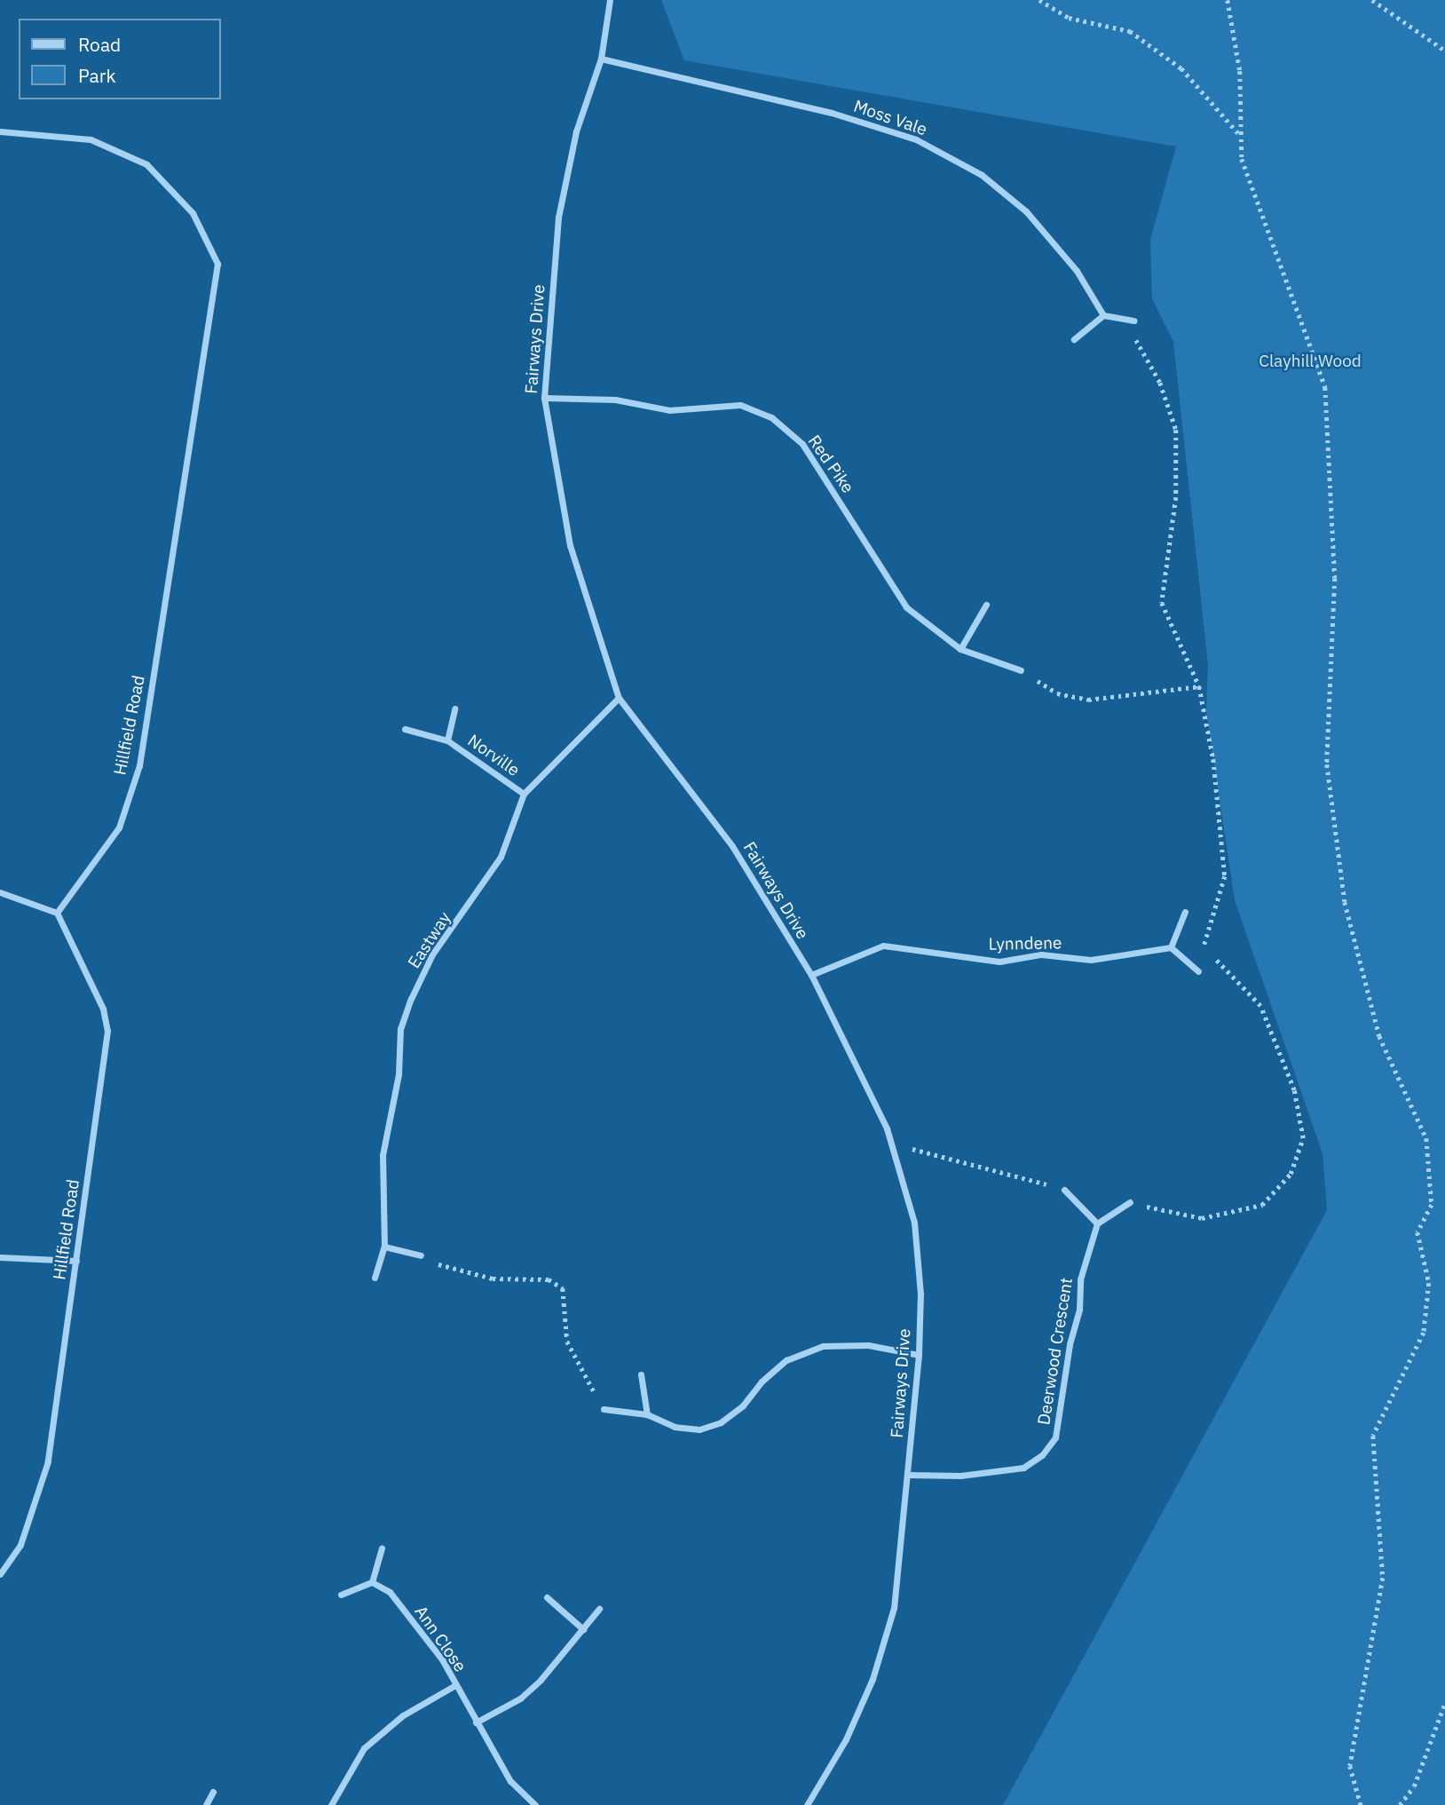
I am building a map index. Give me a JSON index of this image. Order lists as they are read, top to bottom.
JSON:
{
  "streets": {
    "street": [
      "Moss Vale",
      "Fairways Drive",
      "Red Pike",
      "Hillfield Road",
      "Norville",
      "Eastway",
      "Lynndene",
      "Deerwood Crescent",
      "Ann Close"
    ]
  },
  "crossings": [
    ["Moss Vale", "Fairways Drive"],
    ["Fairways Drive", "Red Pike"],
    ["Fairways Drive", "Eastway"],
    ["Fairways Drive", "Lynndene"],
    ["Fairways Drive", "Deerwood Crescent"],
    ["Norville", "Eastway"]
  ],
  "parks": ["Clayhill Wood"],
  "legend": ["Road", "Park"]
}
